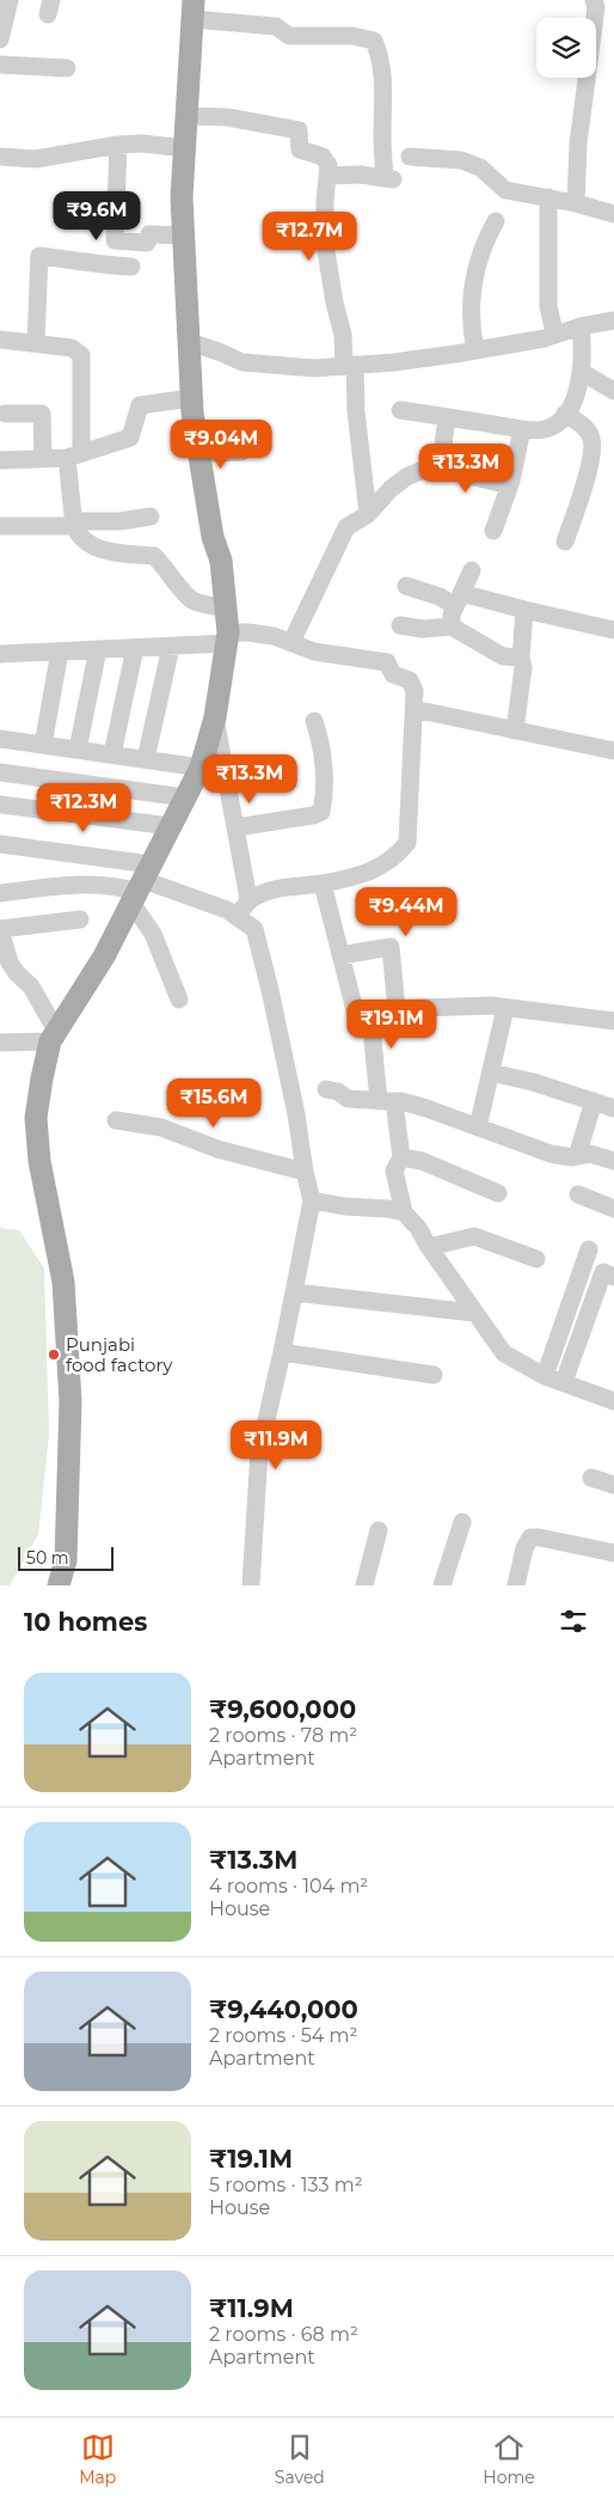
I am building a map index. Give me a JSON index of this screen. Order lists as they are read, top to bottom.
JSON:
{
  "places": ["Punjabi food factory"],
  "scale_bar": "50 m",
  "page": {
    "price": [
      "₹9.6M",
      "₹12.7M",
      "₹9.04M",
      "₹13.3M",
      "₹13.3M",
      "₹12.3M",
      "₹9.44M",
      "₹19.1M",
      "₹15.6M",
      "₹11.9M"
    ],
    "scale": "50 m",
    "heading": "10 homes",
    "list": [
      {
        "name": "₹9,600,000",
        "note": "2 rooms · 78 m² · Apartment"
      },
      {
        "name": "₹13.3M",
        "note": "4 rooms · 104 m² · House"
      },
      {
        "name": "₹9,440,000",
        "note": "2 rooms · 54 m² · Apartment"
      },
      {
        "name": "₹19.1M",
        "note": "5 rooms · 133 m² · House"
      },
      {
        "name": "₹11.9M",
        "note": "2 rooms · 68 m² · Apartment"
      }
    ],
    "tabs": ["Map", "Saved", "Home"]
  }
}
